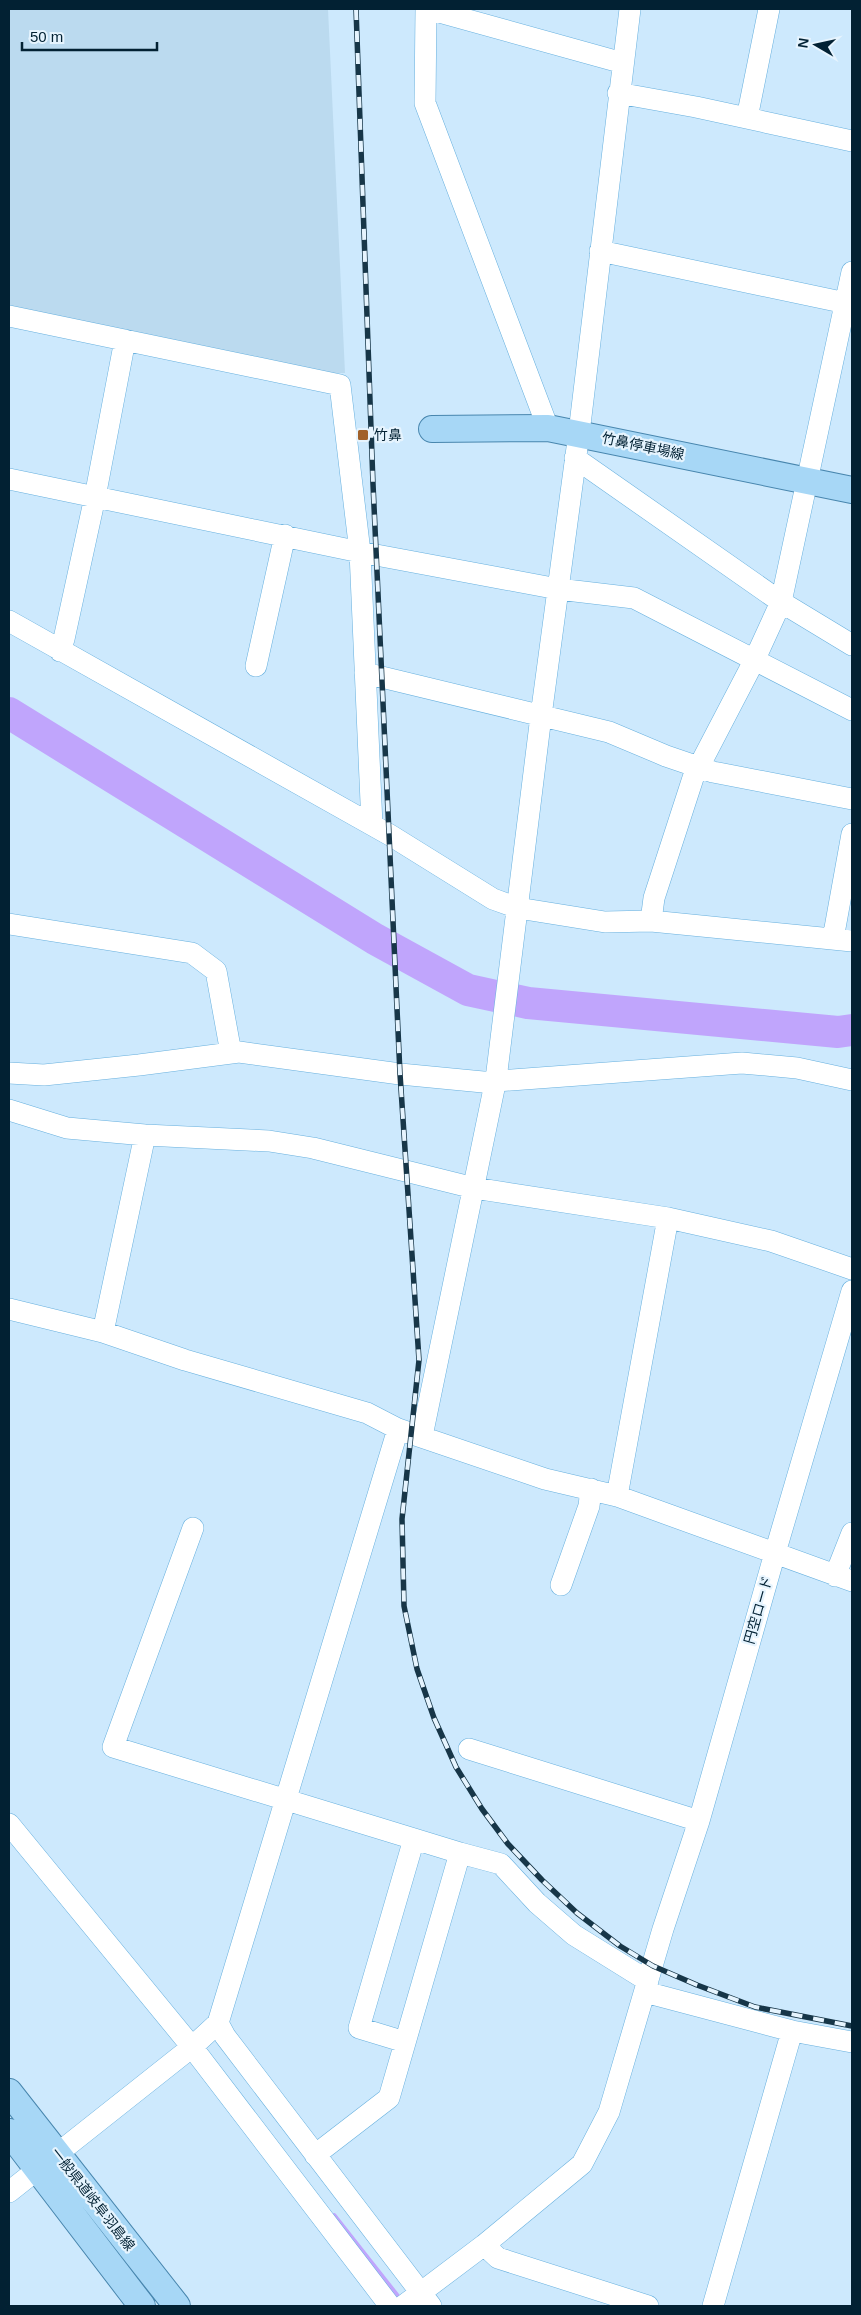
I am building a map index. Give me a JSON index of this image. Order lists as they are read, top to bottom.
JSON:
{
  "streets": {
    "main road": ["竹鼻停車場線", "一般県道岐阜羽島線"],
    "street": ["円空ロード"]
  },
  "places": {
    "transit": ["竹鼻"]
  },
  "scale_bar": "50 m",
  "north": "left"
}
